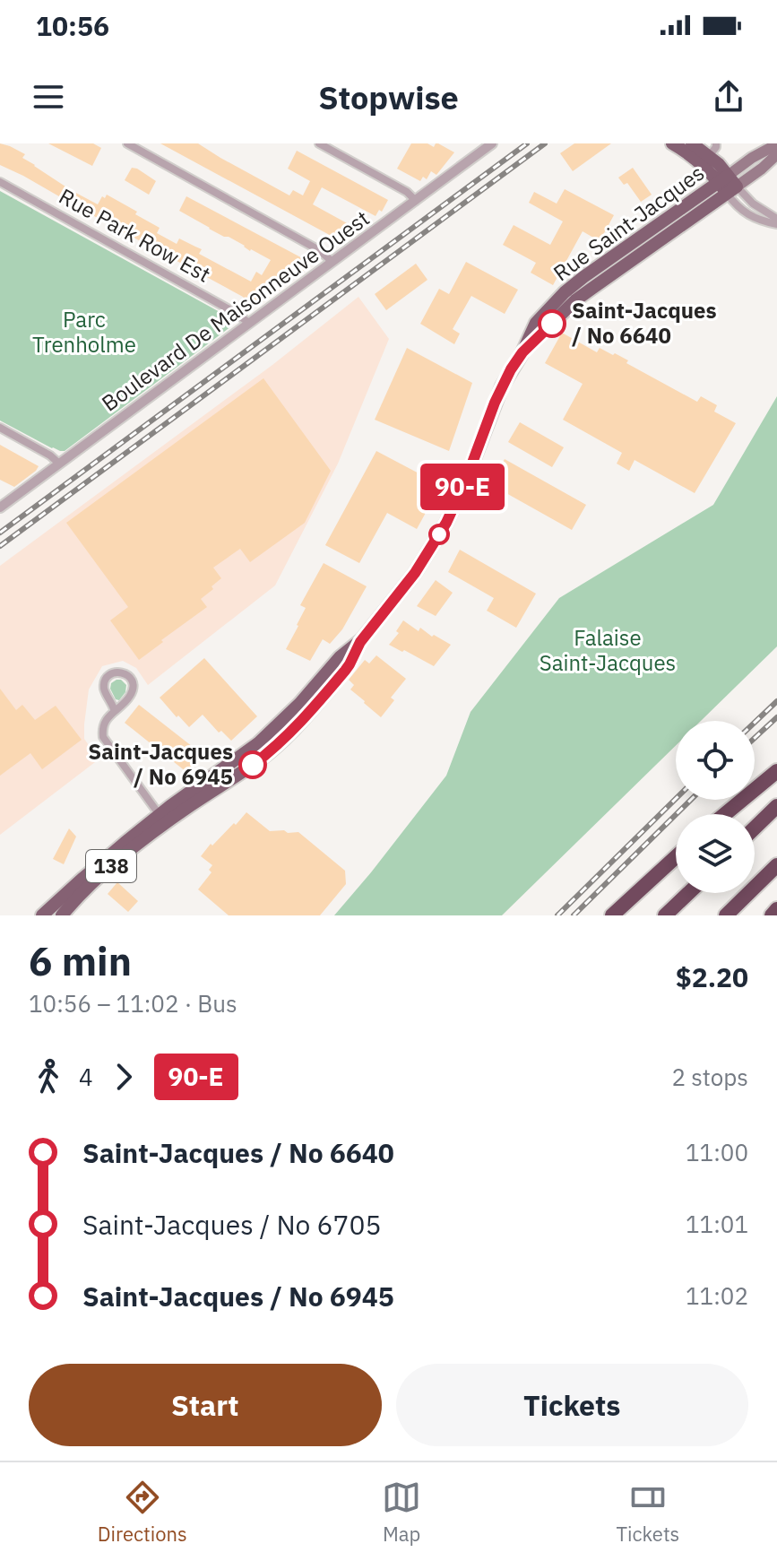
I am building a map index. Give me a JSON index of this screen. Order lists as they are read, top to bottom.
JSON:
{
  "streets": {
    "main road": ["Rue Saint-Jacques", "138"],
    "street": ["Rue Park Row Est", "Boulevard De Maisonneuve Ouest"]
  },
  "crossings": [
    ["Rue Park Row Est", "Boulevard De Maisonneuve Ouest"]
  ],
  "parks": ["Parc Trenholme", "Falaise Saint-Jacques"],
  "places": ["Saint-Jacques / No 6640", "Saint-Jacques / No 6945"],
  "lines": ["bus line 90-E"],
  "page": {
    "status": "10:56",
    "header": "Stopwise",
    "on_map": "90-E",
    "heading": ["6 min", "10:56 – 11:02 · Bus", "$2.20"],
    "legs": ["4", "90-E", "2 stops"],
    "list": [
      {
        "name": "Saint-Jacques / No 6640",
        "value": "11:00"
      },
      {
        "name": "Saint-Jacques / No 6705",
        "value": "11:01"
      },
      {
        "name": "Saint-Jacques / No 6945",
        "value": "11:02"
      }
    ],
    "buttons": ["Start", "Tickets"],
    "tabs": ["Directions", "Map", "Tickets"]
  }
}
